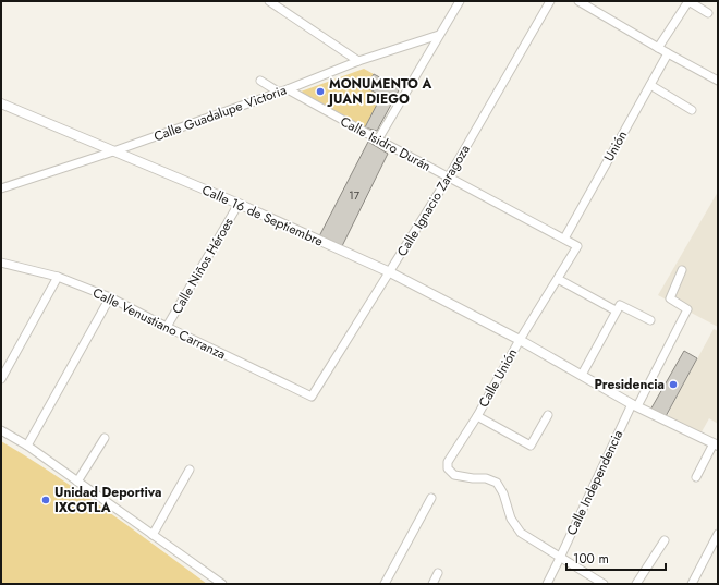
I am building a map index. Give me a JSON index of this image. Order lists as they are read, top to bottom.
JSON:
{
  "streets": {
    "street": [
      "Calle Guadalupe Victoria",
      "Calle Isidro Durán",
      "Unión",
      "Calle Ignacio Zaragoza",
      "Calle 16 de Septiembre",
      "Calle Niños Héroes",
      "Calle Venustiano Carranza",
      "Calle Unión",
      "Calle Independencia"
    ]
  },
  "crossings": [
    ["Calle Guadalupe Victoria", "Calle Isidro Durán"],
    ["Calle Guadalupe Victoria", "Calle 16 de Septiembre"],
    ["Calle Isidro Durán", "Unión"],
    ["Calle Isidro Durán", "Calle Ignacio Zaragoza"],
    ["Calle Ignacio Zaragoza", "Calle 16 de Septiembre"],
    ["Calle Ignacio Zaragoza", "Calle Venustiano Carranza"],
    ["Calle 16 de Septiembre", "Calle Niños Héroes"],
    ["Calle 16 de Septiembre", "Calle Unión"],
    ["Calle 16 de Septiembre", "Calle Independencia"],
    ["Calle Niños Héroes", "Calle Venustiano Carranza"],
    ["Calle Unión", "Calle Independencia"]
  ],
  "places": ["MONUMENTO A JUAN DIEGO", "Presidencia", "Unidad Deportiva IXCOTLA"],
  "house_numbers": ["17"],
  "scale_bar": "100 m"
}
